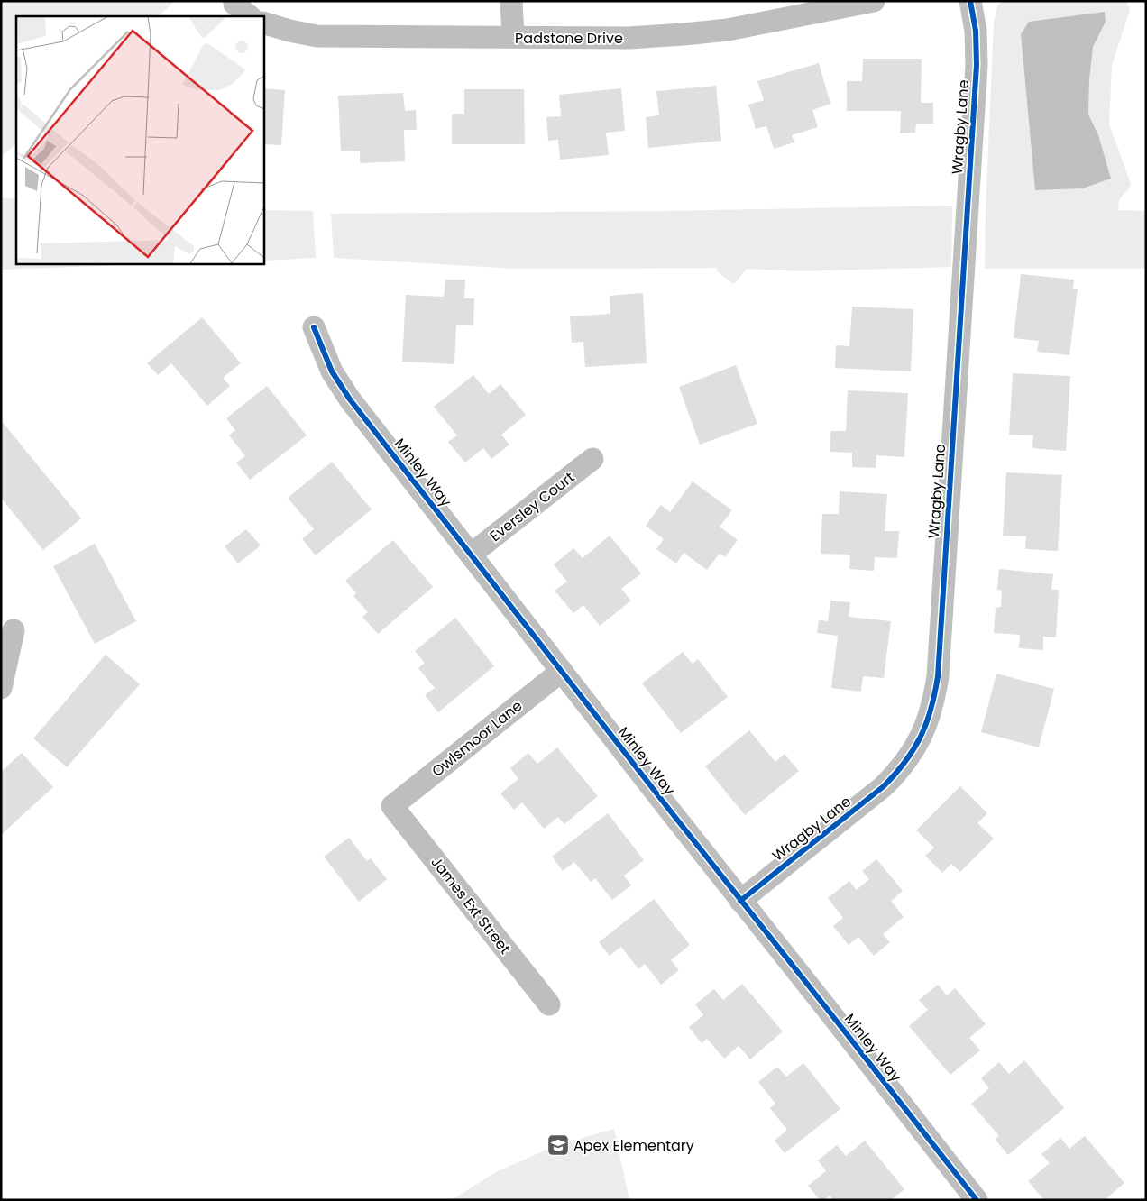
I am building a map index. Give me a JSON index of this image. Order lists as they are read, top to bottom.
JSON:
{
  "streets": {
    "street": [
      "Padstone Drive",
      "Wragby Lane",
      "Minley Way",
      "Eversley Court",
      "Owlsmoor Lane",
      "James Ext Street"
    ]
  },
  "crossings": [
    ["Wragby Lane", "Minley Way"],
    ["Minley Way", "Eversley Court"],
    ["Minley Way", "Owlsmoor Lane"],
    ["Owlsmoor Lane", "James Ext Street"]
  ],
  "places": {
    "school or university": ["Apex Elementary"]
  }
}
